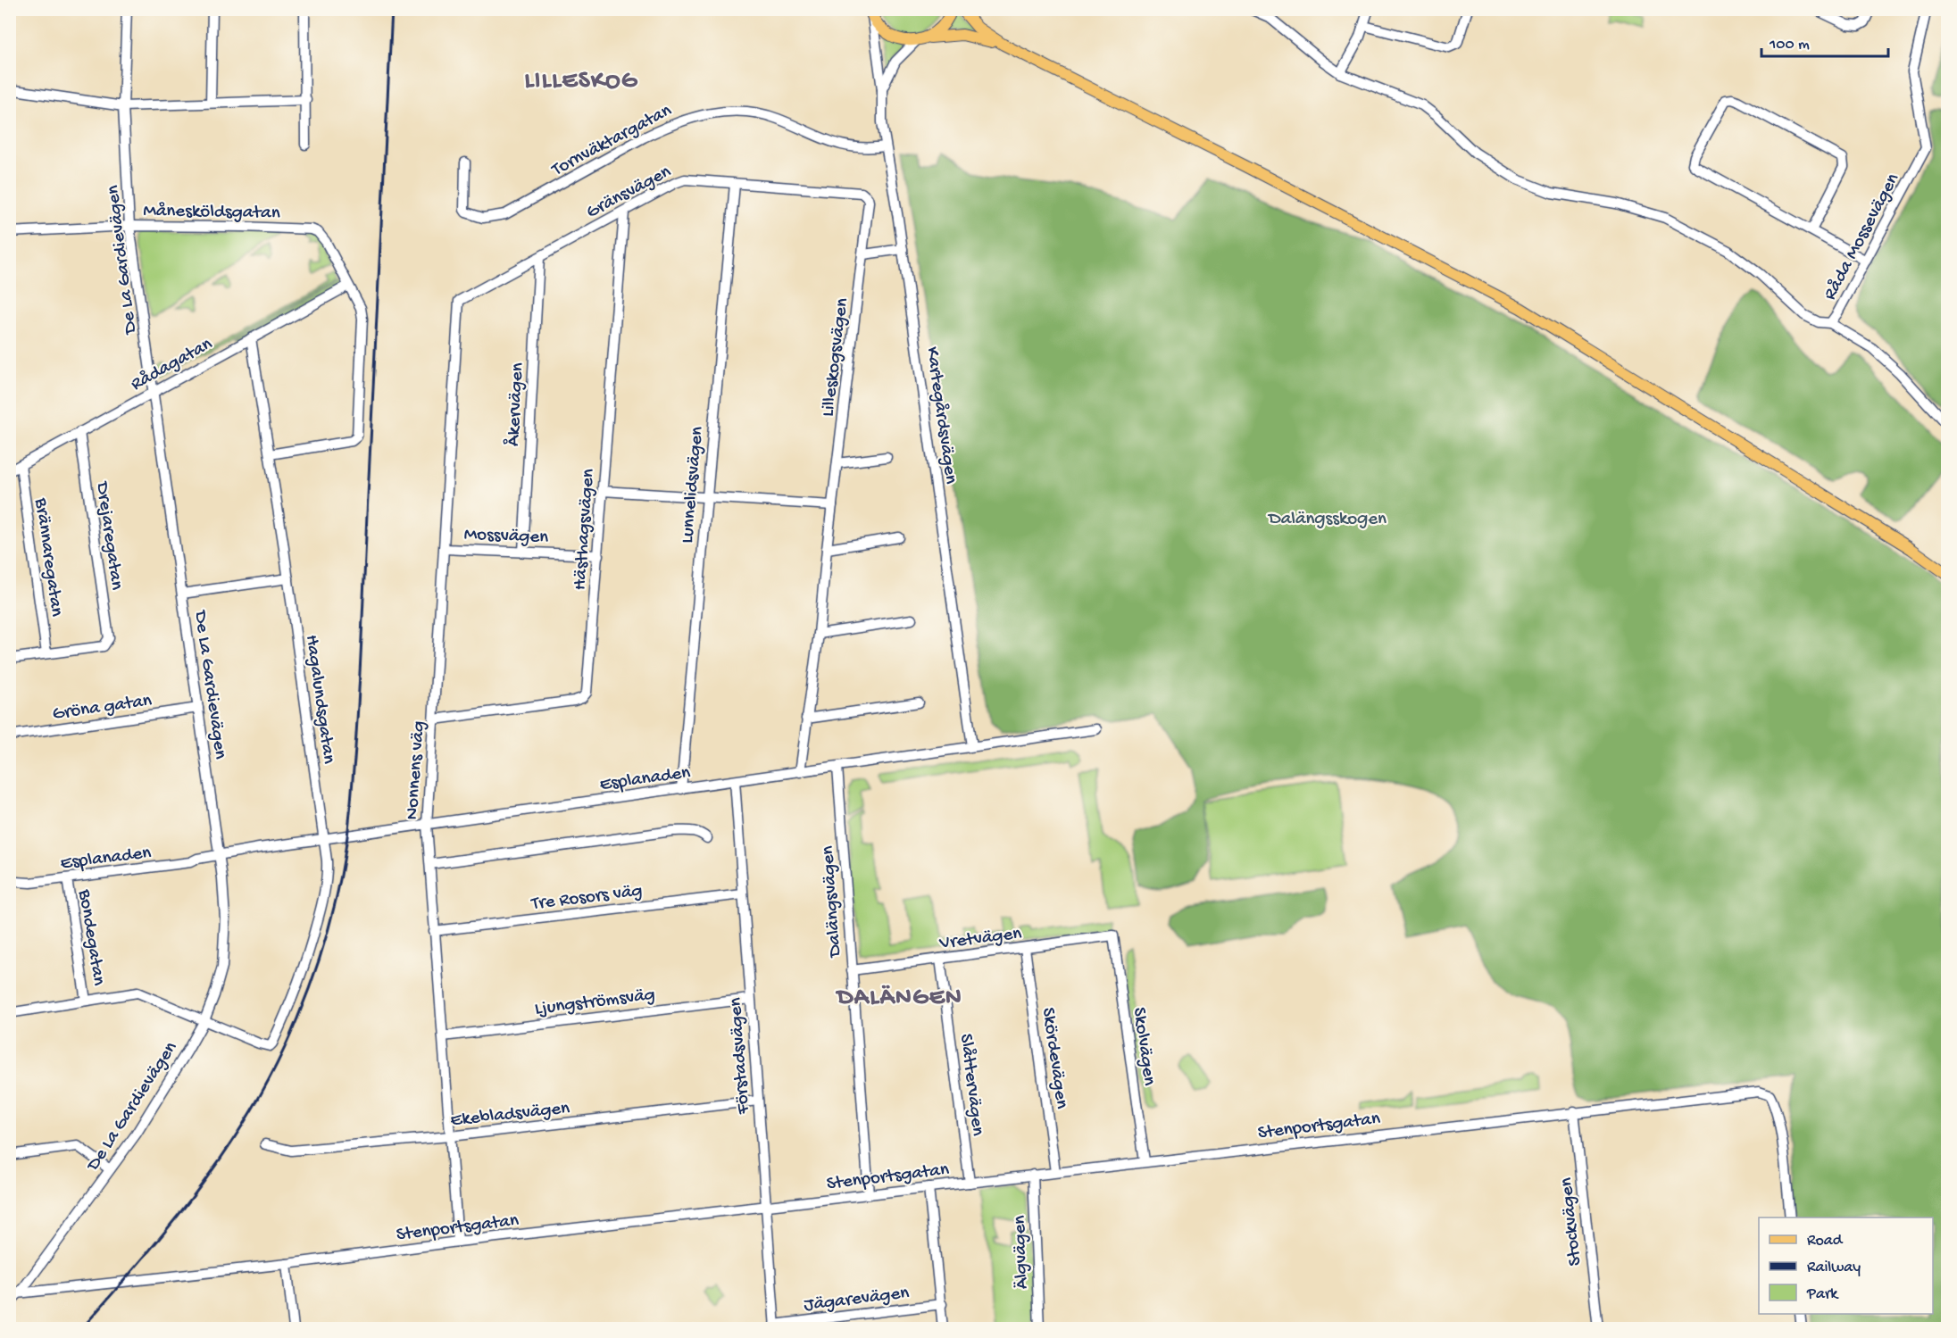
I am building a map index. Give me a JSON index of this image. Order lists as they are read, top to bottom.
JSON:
{
  "streets": {
    "street": [
      "Tornväktargatan",
      "Gränsvägen",
      "Månesköldsgatan",
      "Råda Mossevägen",
      "De La Gardievägen",
      "Lilleskogsvägen",
      "Rådagatan",
      "Åkervägen",
      "Kartegårdsvägen",
      "Lunnelidsvägen",
      "Hästhagsvägen",
      "Mossvägen",
      "Drejaregatan",
      "Brännaregatan",
      "Hagalundsgatan",
      "Gröna gatan",
      "Nonnens väg",
      "Esplanaden",
      "Tre Rosors väg",
      "Dalängsvägen",
      "Vretvägen",
      "Bondegatan",
      "Ljungströmsväg",
      "Skolvägen",
      "Förstadsvägen",
      "Skördevägen",
      "Slåttervägen",
      "Ekebladsvägen",
      "Stenportsgatan",
      "Stockvägen",
      "Älgvägen",
      "Jägarevägen"
    ]
  },
  "crossings": [
    ["Tornväktargatan", "Kartegårdsvägen"],
    ["Gränsvägen", "Lilleskogsvägen"],
    ["Gränsvägen", "Åkervägen"],
    ["Gränsvägen", "Lunnelidsvägen"],
    ["Gränsvägen", "Hästhagsvägen"],
    ["Gränsvägen", "Nonnens väg"],
    ["Månesköldsgatan", "De La Gardievägen"],
    ["Månesköldsgatan", "Rådagatan"],
    ["Månesköldsgatan", "Hagalundsgatan"],
    ["De La Gardievägen", "Rådagatan"],
    ["De La Gardievägen", "Hagalundsgatan"],
    ["De La Gardievägen", "Gröna gatan"],
    ["De La Gardievägen", "Esplanaden"],
    ["De La Gardievägen", "Stenportsgatan"],
    ["Lilleskogsvägen", "Esplanaden"],
    ["Rådagatan", "Drejaregatan"],
    ["Rådagatan", "Brännaregatan"],
    ["Rådagatan", "Hagalundsgatan"],
    ["Åkervägen", "Mossvägen"],
    ["Kartegårdsvägen", "Esplanaden"],
    ["Lunnelidsvägen", "Esplanaden"],
    ["Hästhagsvägen", "Mossvägen"],
    ["Hästhagsvägen", "Nonnens väg"],
    ["Mossvägen", "Nonnens väg"],
    ["Drejaregatan", "Brännaregatan"],
    ["Hagalundsgatan", "Esplanaden"],
    ["Nonnens väg", "Esplanaden"],
    ["Nonnens väg", "Tre Rosors väg"],
    ["Nonnens väg", "Ljungströmsväg"],
    ["Nonnens väg", "Ekebladsvägen"],
    ["Nonnens väg", "Stenportsgatan"],
    ["Esplanaden", "Dalängsvägen"],
    ["Esplanaden", "Bondegatan"],
    ["Esplanaden", "Förstadsvägen"],
    ["Tre Rosors väg", "Förstadsvägen"],
    ["Dalängsvägen", "Vretvägen"],
    ["Dalängsvägen", "Stenportsgatan"],
    ["Vretvägen", "Skolvägen"],
    ["Vretvägen", "Skördevägen"],
    ["Vretvägen", "Slåttervägen"],
    ["Ljungströmsväg", "Förstadsvägen"],
    ["Skolvägen", "Stenportsgatan"],
    ["Förstadsvägen", "Ekebladsvägen"],
    ["Förstadsvägen", "Stenportsgatan"],
    ["Förstadsvägen", "Jägarevägen"],
    ["Skördevägen", "Stenportsgatan"],
    ["Slåttervägen", "Stenportsgatan"],
    ["Stenportsgatan", "Stockvägen"],
    ["Stenportsgatan", "Älgvägen"]
  ],
  "districts": ["LILLESKOG", "DALÄNGEN"],
  "parks": ["Dalängsskogen"],
  "legend": ["Road", "Railway", "Park"],
  "scale_bar": "100 m"
}
